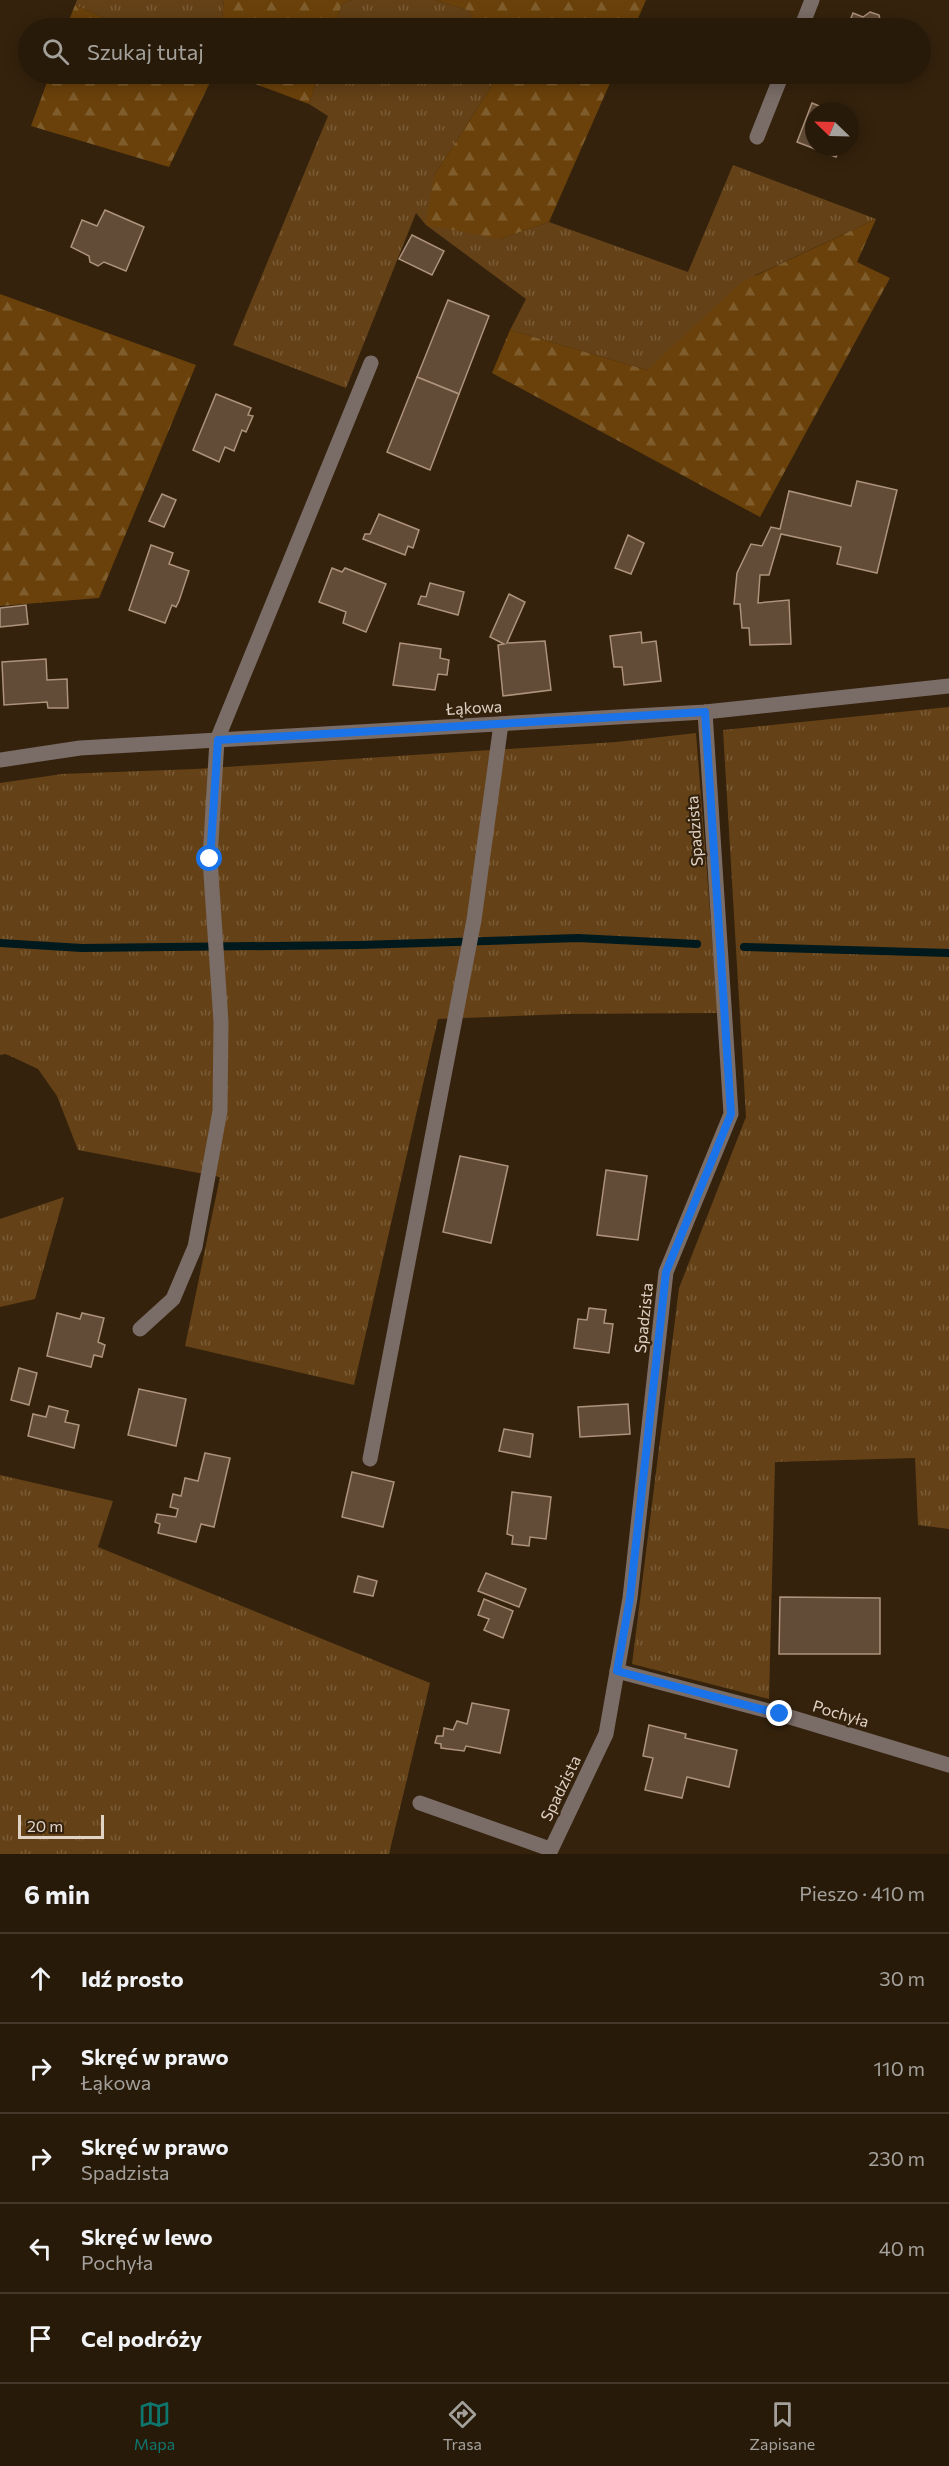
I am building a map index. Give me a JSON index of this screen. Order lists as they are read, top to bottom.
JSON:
{
  "streets": {
    "street": ["Łąkowa", "Spadzista", "Pochyła"]
  },
  "crossings": [
    ["Łąkowa", "Spadzista"],
    ["Spadzista", "Pochyła"]
  ],
  "scale_bar": "20 m",
  "north": "top left",
  "page": {
    "search": "Szukaj tutaj",
    "scale": "20 m",
    "heading": ["6 min", "Pieszo · 410 m"],
    "list": [
      ["Idź prosto", "30 m"],
      ["Skręć w prawo", "Łąkowa", "110 m"],
      ["Skręć w prawo", "Spadzista", "230 m"],
      ["Skręć w lewo", "Pochyła", "40 m"],
      "Cel podróży"
    ],
    "nav": ["Mapa", "Trasa", "Zapisane"]
  }
}
